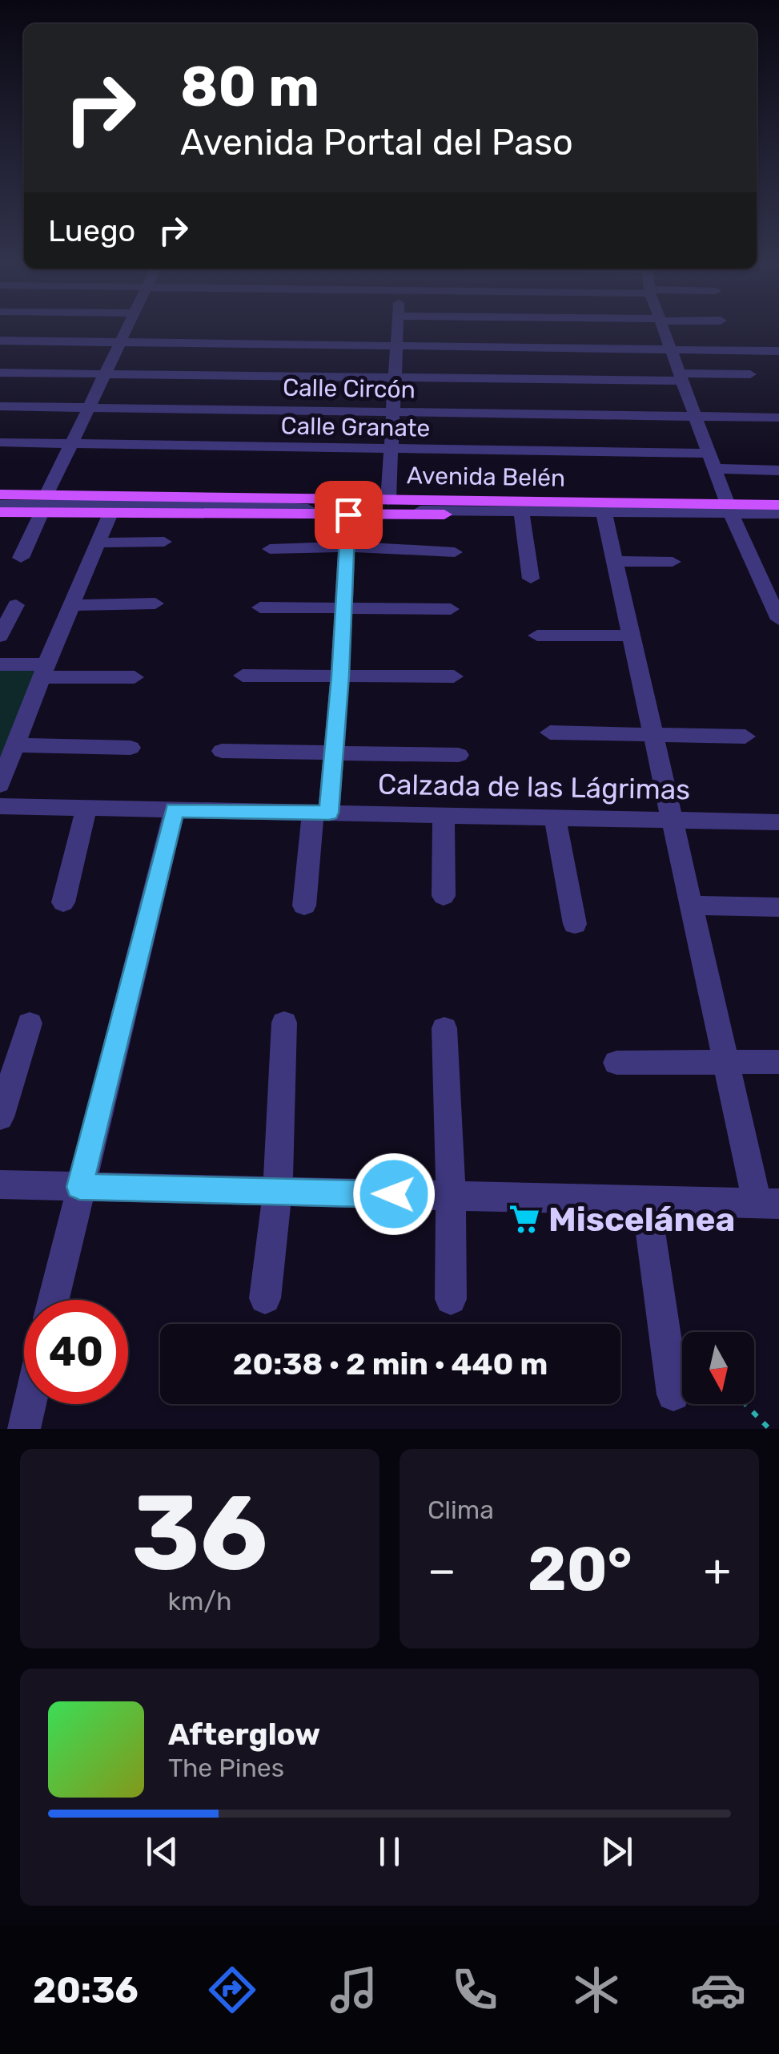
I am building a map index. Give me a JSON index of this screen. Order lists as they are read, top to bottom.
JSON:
{
  "streets": {
    "main road": ["Avenida Belén"],
    "street": ["Calle Circón", "Calle Granate", "Calzada de las Lágrimas"]
  },
  "places": {
    "supermarket": ["Miscelánea"]
  },
  "north": "bottom",
  "page": {
    "turn": ["80 m", "Avenida Portal del Paso"],
    "then": "Luego",
    "limit": "40",
    "trip": "20:38 · 2 min · 440 m",
    "tile": [
      ["36", "km/h"],
      "Clima"
    ],
    "heat": ["−", "20°", "+"],
    "song": ["Afterglow", "The Pines"],
    "tabs": "20:36"
  }
}
